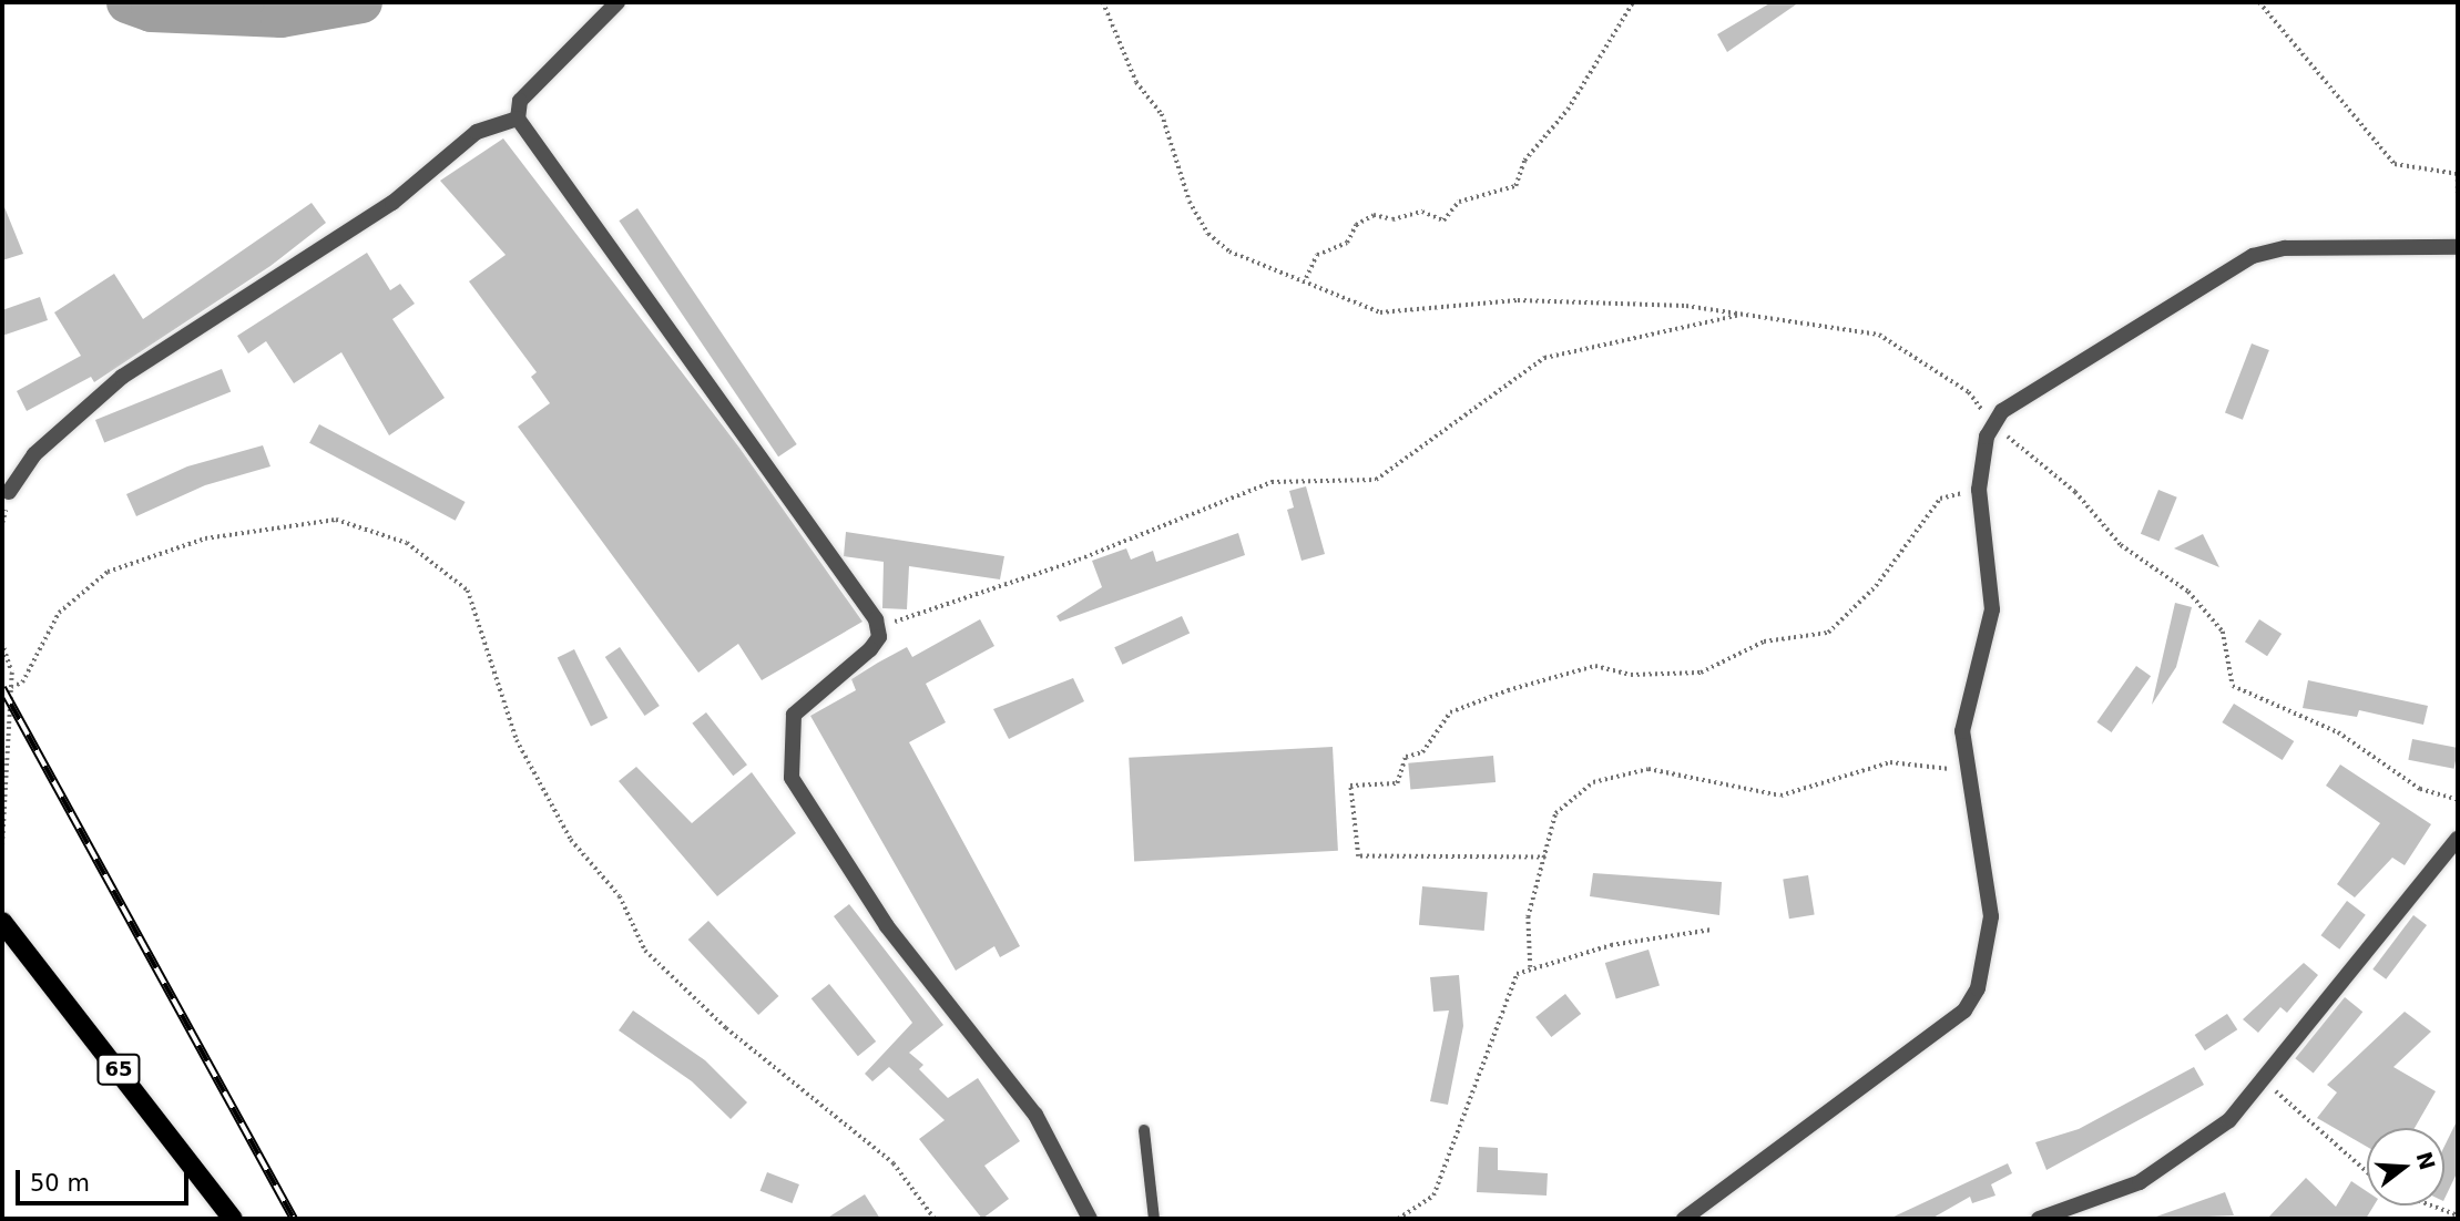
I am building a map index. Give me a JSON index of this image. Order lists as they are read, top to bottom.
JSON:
{
  "streets": {
    "main road": ["65"]
  },
  "scale_bar": "50 m",
  "north": "right"
}
